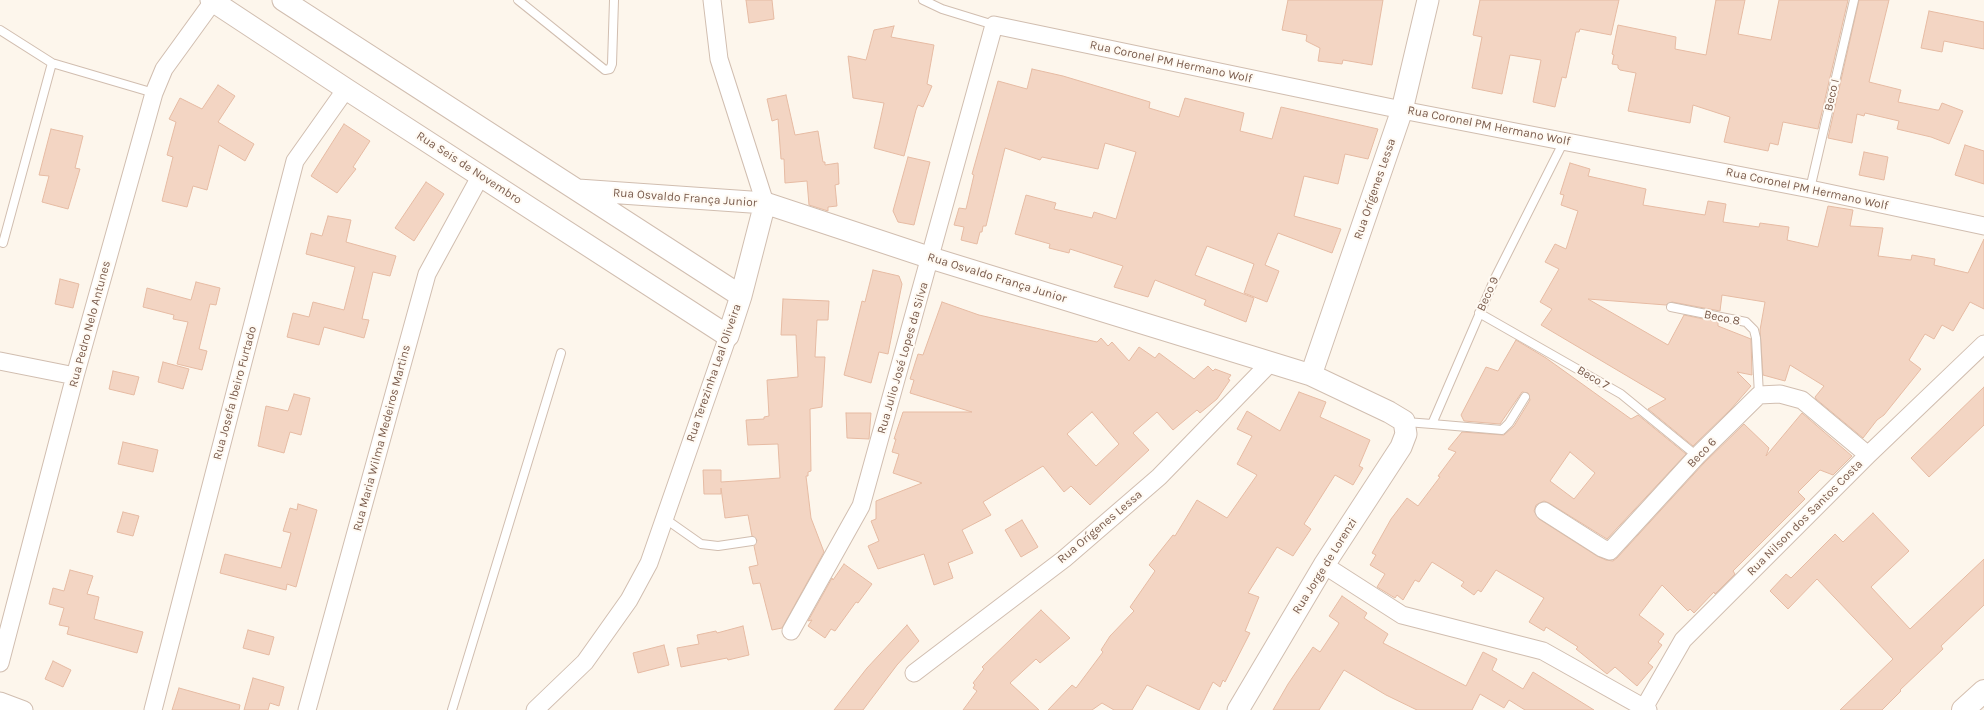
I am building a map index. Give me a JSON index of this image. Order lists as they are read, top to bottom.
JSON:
{
  "streets": {
    "street": [
      "Rua Coronel PM Hermano Wolf",
      "Rua Seis de Novembro",
      "Rua Orígenes Lessa",
      "Rua Osvaldo França Junior",
      "Rua Pedro Nelo Antunes",
      "Rua Julio José Lopes da Silva",
      "Rua Terezinha Leal Oliveira",
      "Rua Josefa Ibeiro Furtado",
      "Rua Maria Wilma Medeiros Martins",
      "Beco 6",
      "Rua Nilson dos Santos Costa",
      "Rua Jorge de Lorenzi"
    ],
    "lane": [
      "Beco I",
      "Beco 9",
      "Beco 8",
      "Beco 7"
    ]
  },
  "crossings": [
    ["Rua Coronel PM Hermano Wolf", "Beco I"],
    ["Rua Coronel PM Hermano Wolf", "Rua Orígenes Lessa"],
    ["Rua Coronel PM Hermano Wolf", "Beco 9"],
    ["Rua Coronel PM Hermano Wolf", "Rua Julio José Lopes da Silva"],
    ["Rua Seis de Novembro", "Rua Pedro Nelo Antunes"],
    ["Rua Seis de Novembro", "Rua Terezinha Leal Oliveira"],
    ["Rua Seis de Novembro", "Rua Josefa Ibeiro Furtado"],
    ["Rua Seis de Novembro", "Rua Maria Wilma Medeiros Martins"],
    ["Rua Orígenes Lessa", "Rua Osvaldo França Junior"],
    ["Rua Osvaldo França Junior", "Rua Julio José Lopes da Silva"],
    ["Rua Osvaldo França Junior", "Rua Terezinha Leal Oliveira"],
    ["Rua Osvaldo França Junior", "Rua Jorge de Lorenzi"],
    ["Beco 9", "Beco 7"],
    ["Beco 8", "Beco 6"],
    ["Beco 7", "Beco 6"]
  ]
}
